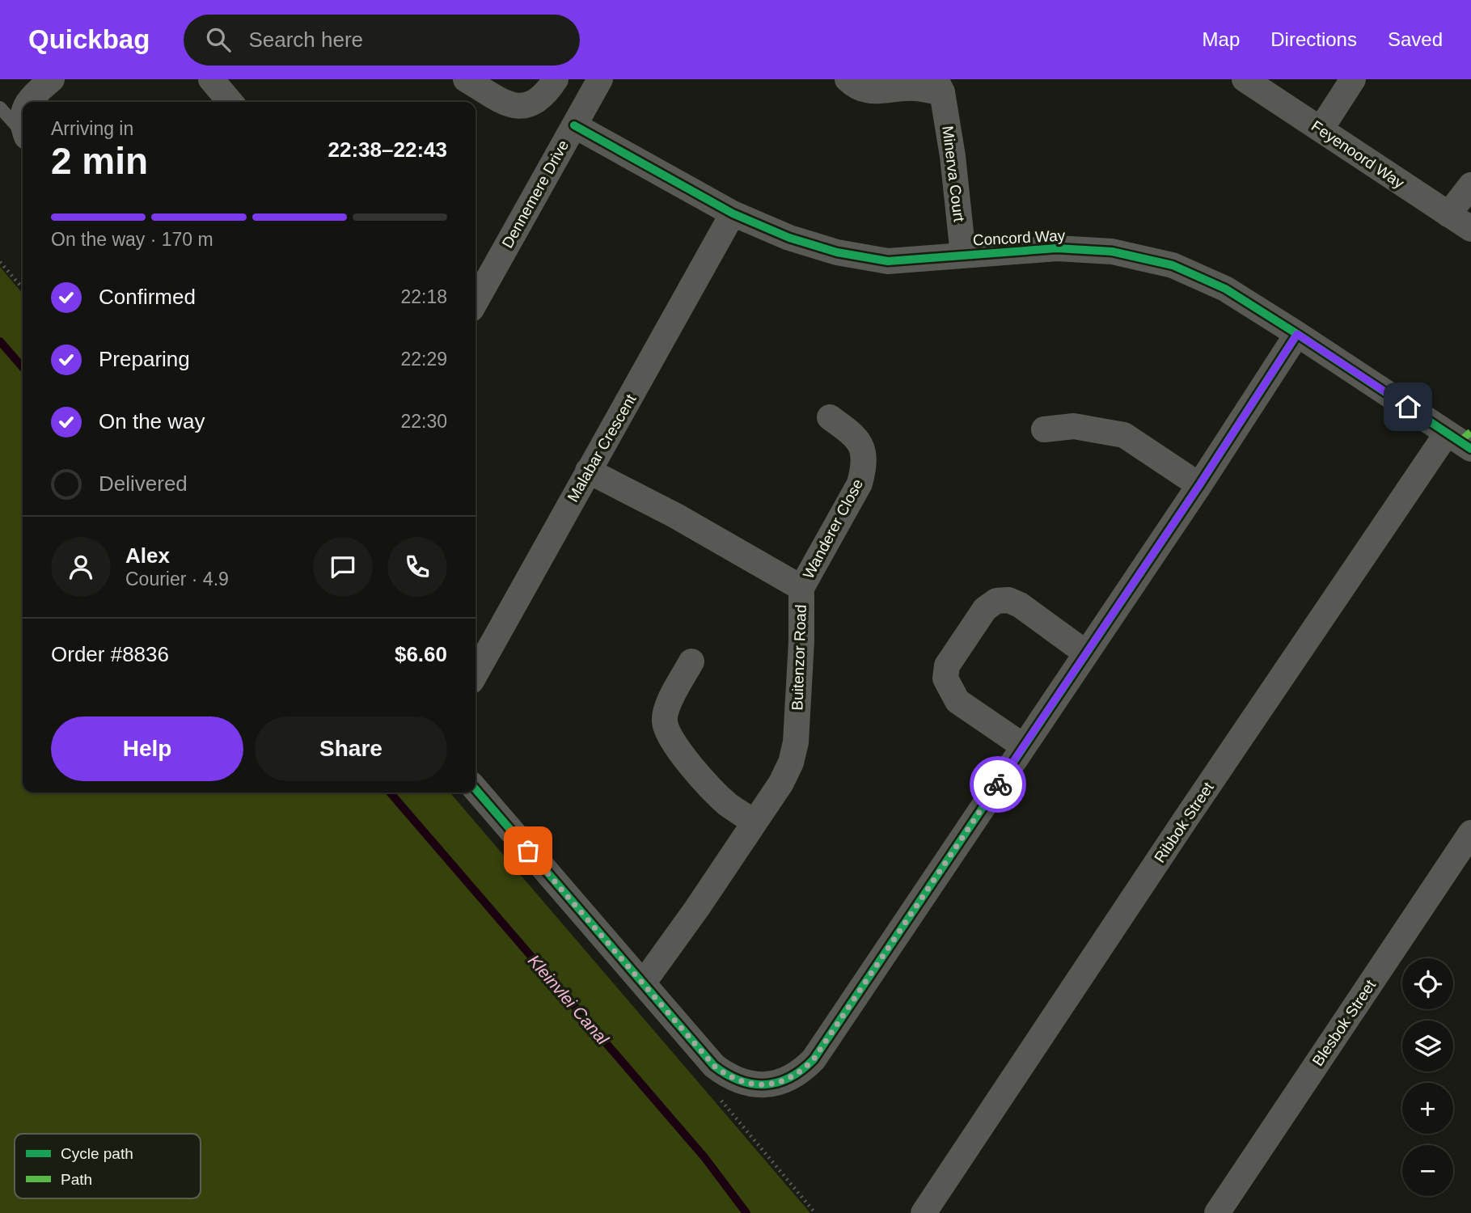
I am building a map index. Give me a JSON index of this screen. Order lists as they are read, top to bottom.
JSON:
{
  "streets": {
    "street": [
      "Feyenoord Way",
      "Minerva Court",
      "Dennemere Drive",
      "Concord Way",
      "Malabar Crescent",
      "Wanderer Close",
      "Buitenzor Road",
      "Ribbok Street",
      "Blesbok Street"
    ]
  },
  "crossings": [
    ["Minerva Court", "Concord Way"],
    ["Dennemere Drive", "Concord Way"],
    ["Concord Way", "Malabar Crescent"],
    ["Concord Way", "Ribbok Street"],
    ["Malabar Crescent", "Buitenzor Road"],
    ["Wanderer Close", "Buitenzor Road"]
  ],
  "water": ["Kleinvlei Canal"],
  "legend": ["Cycle path", "Path"],
  "page": {
    "header": "Quickbag",
    "search": "Search here",
    "nav": ["Map", "Directions", "Saved"],
    "heading": ["2 min", "Arriving in", "22:38–22:43"],
    "panel": [
      "Alex",
      "Courier · 4.9",
      "Order #8836",
      "$6.60"
    ],
    "bar": "On the way · 170 m",
    "list": [
      ["Confirmed", "22:18"],
      ["Preparing", "22:29"],
      ["On the way", "22:30"],
      "Delivered"
    ],
    "buttons": ["Help", "Share"],
    "map_buttons": ["+", "−"]
  }
}
